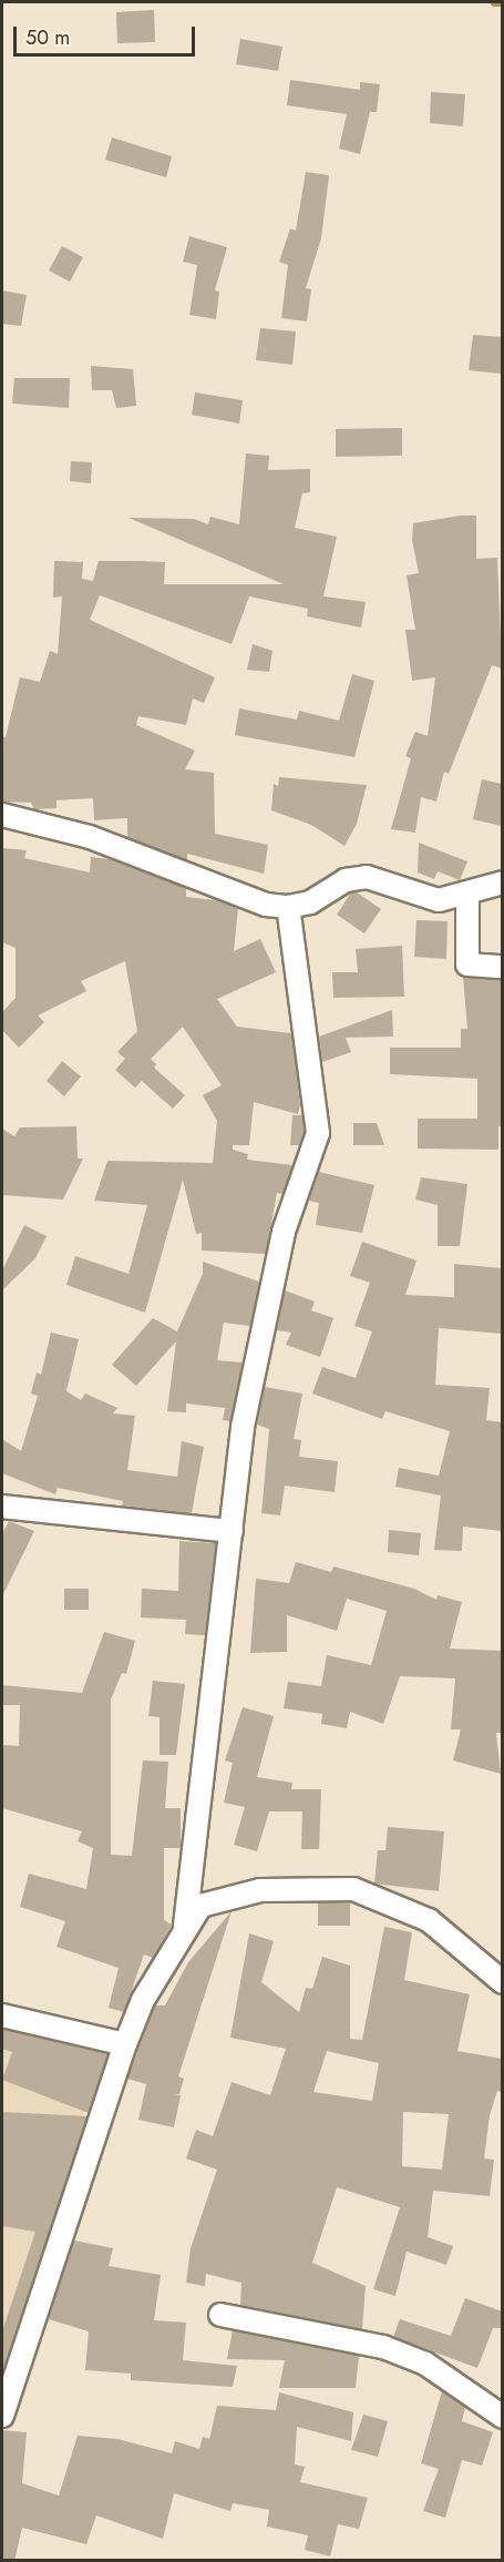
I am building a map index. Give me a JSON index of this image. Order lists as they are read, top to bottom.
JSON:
{
  "scale_bar": "50 m"
}
